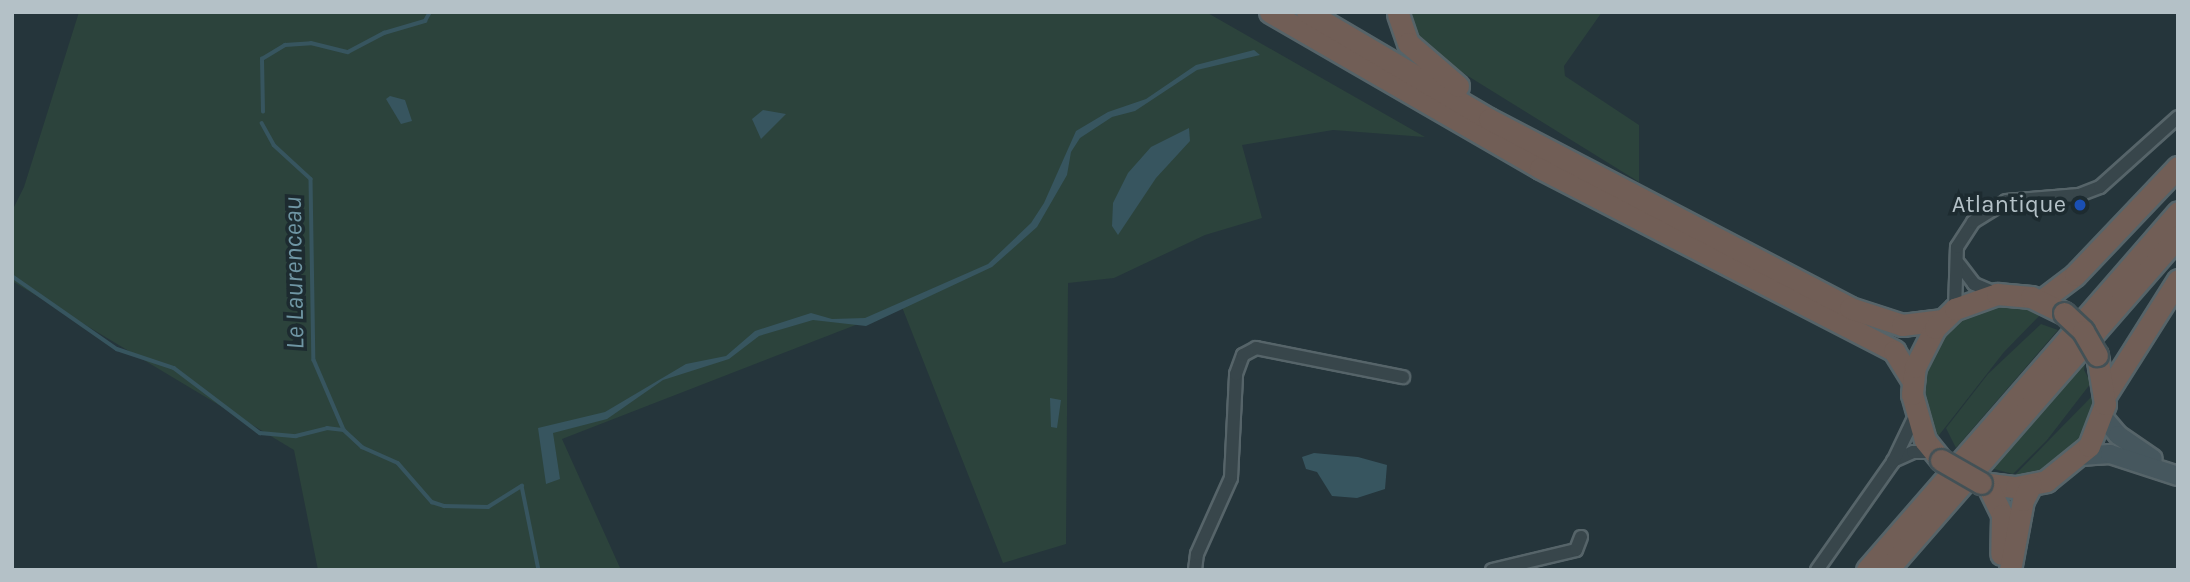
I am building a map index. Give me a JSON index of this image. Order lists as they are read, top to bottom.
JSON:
{
  "water": ["Le Laurenceau"],
  "places": ["Atlantique"]
}
